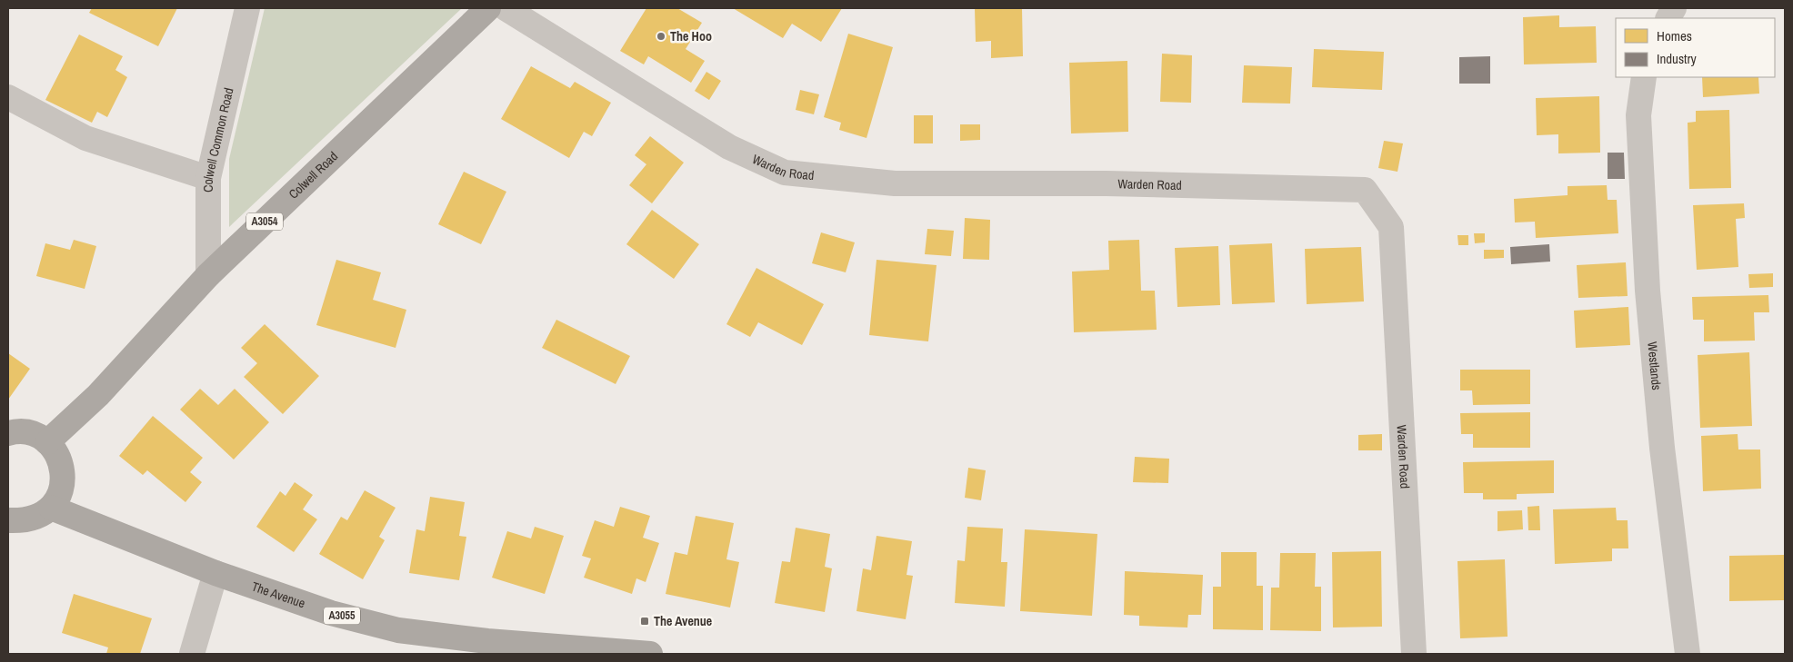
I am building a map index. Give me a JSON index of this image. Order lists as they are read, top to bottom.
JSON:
{
  "streets": {
    "main road": [
      "Colwell Road",
      "A3054",
      "The Avenue",
      "A3055"
    ],
    "street": ["Colwell Common Road", "Warden Road", "Westlands"]
  },
  "crossings": [
    ["Colwell Common Road", "Colwell Road"]
  ],
  "places": {
    "other": ["The Hoo"],
    "transit": ["The Avenue"]
  },
  "legend": ["Homes", "Industry"]
}
